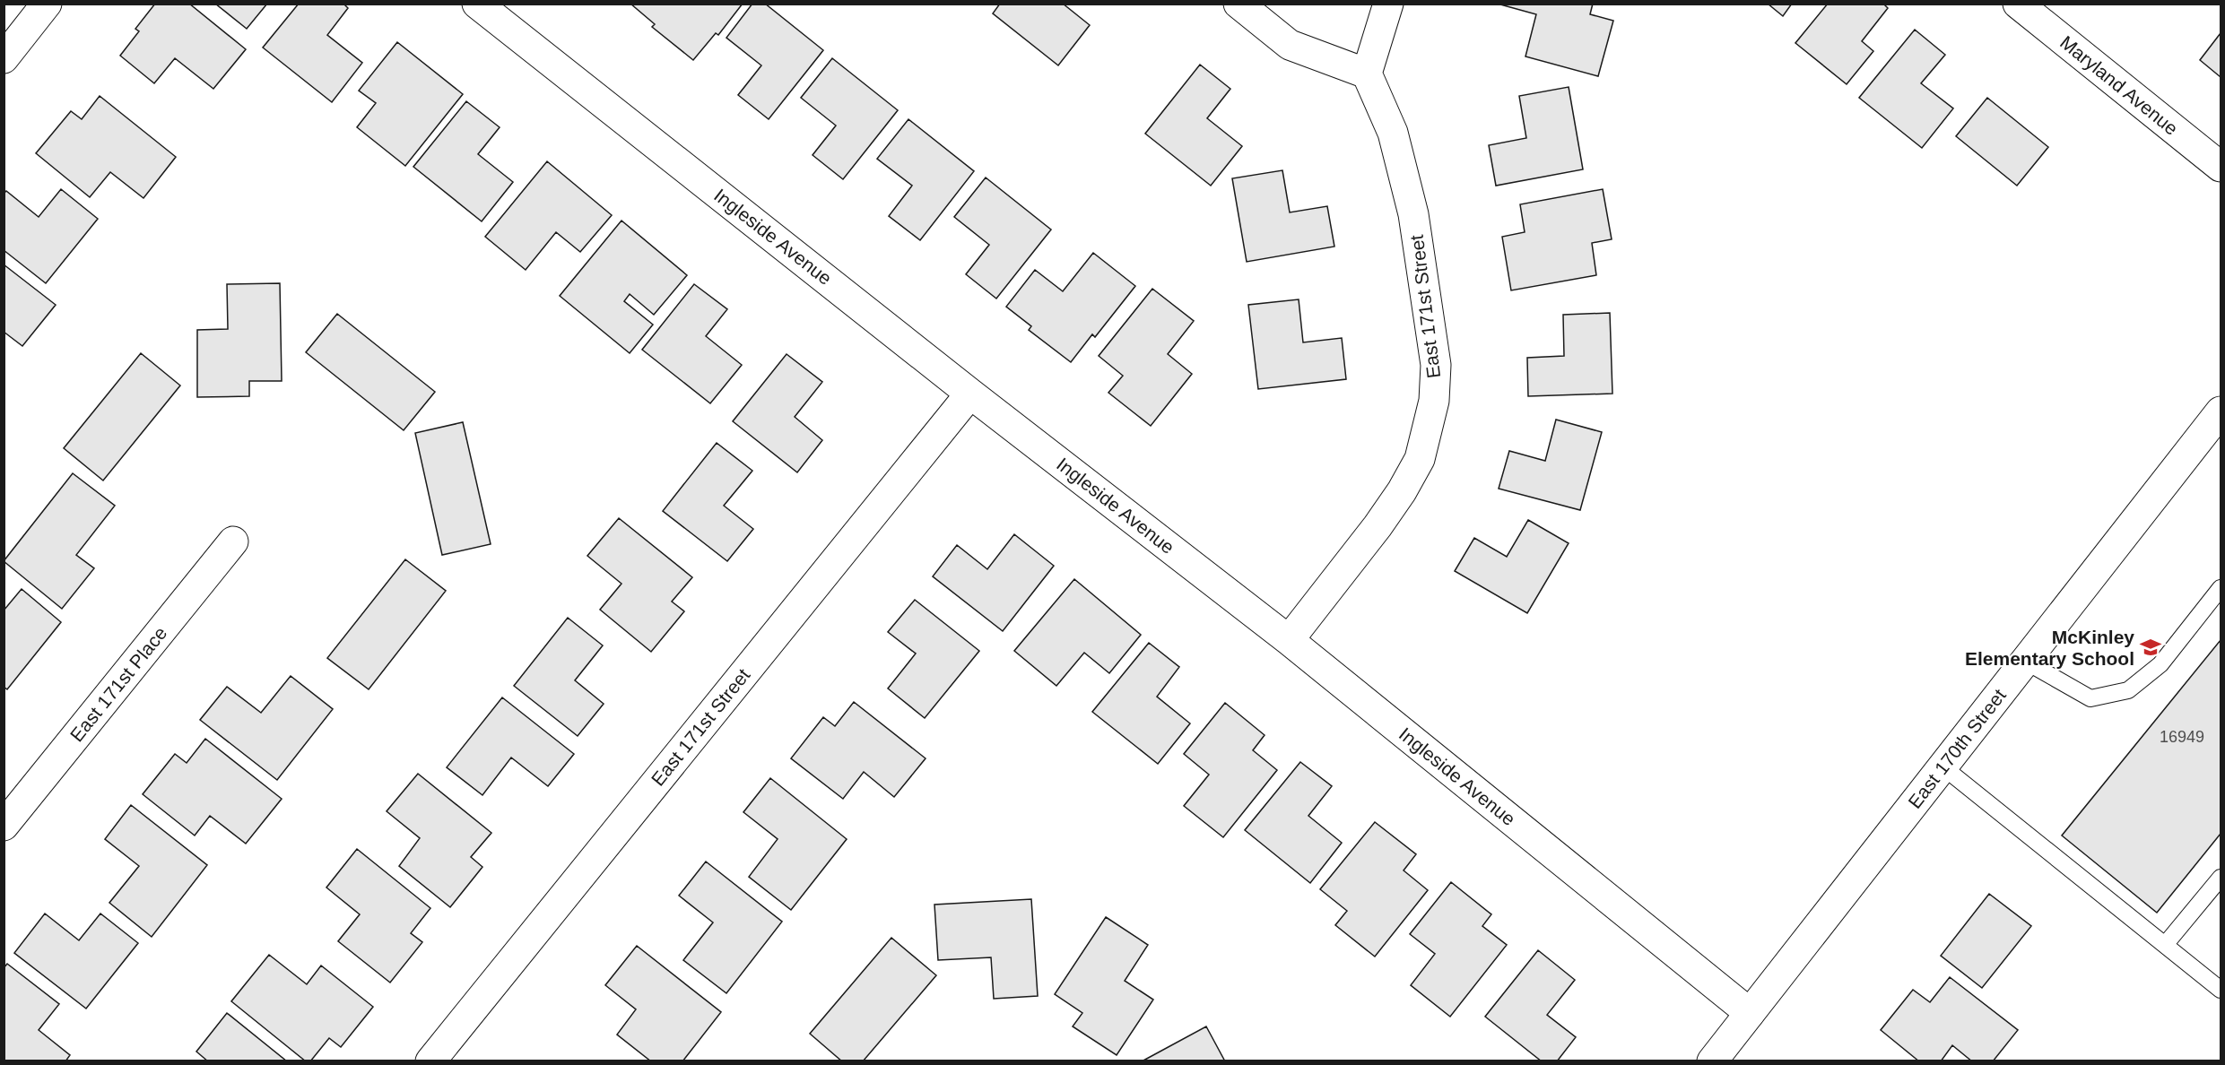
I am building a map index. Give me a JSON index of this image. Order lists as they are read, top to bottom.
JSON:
{
  "streets": {
    "street": [
      "Maryland Avenue",
      "Ingleside Avenue",
      "East 171st Street",
      "East 171st Place",
      "East 170th Street"
    ]
  },
  "crossings": [
    ["Ingleside Avenue", "East 171st Street"],
    ["Ingleside Avenue", "East 170th Street"]
  ],
  "places": {
    "school or university": ["McKinley Elementary School"]
  },
  "house_numbers": ["16949"]
}
